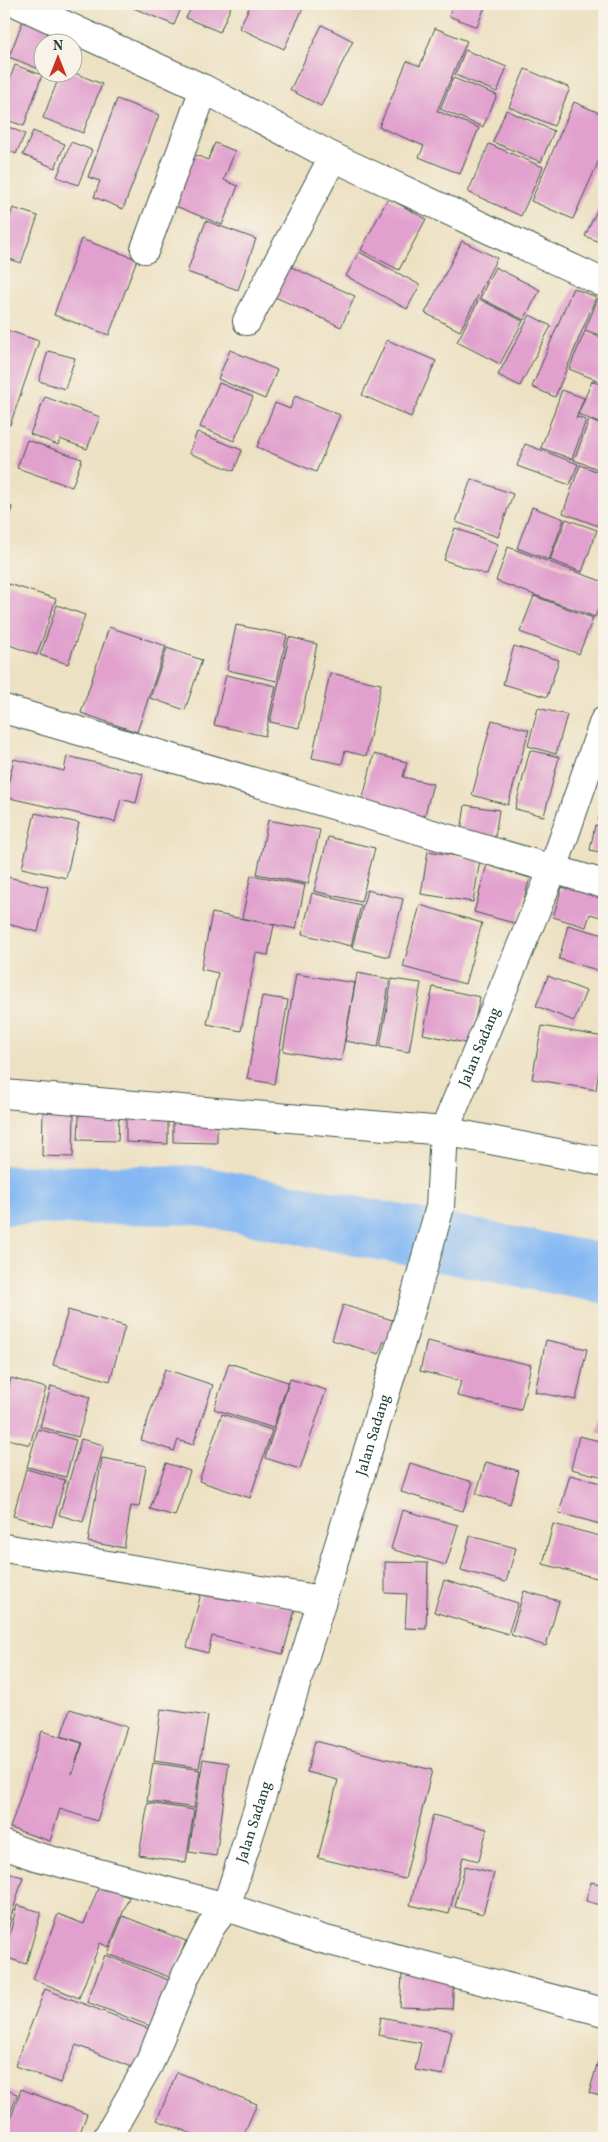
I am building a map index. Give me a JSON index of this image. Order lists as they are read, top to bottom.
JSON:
{
  "streets": {
    "street": ["Jalan Sadang"]
  },
  "north": "top"
}
